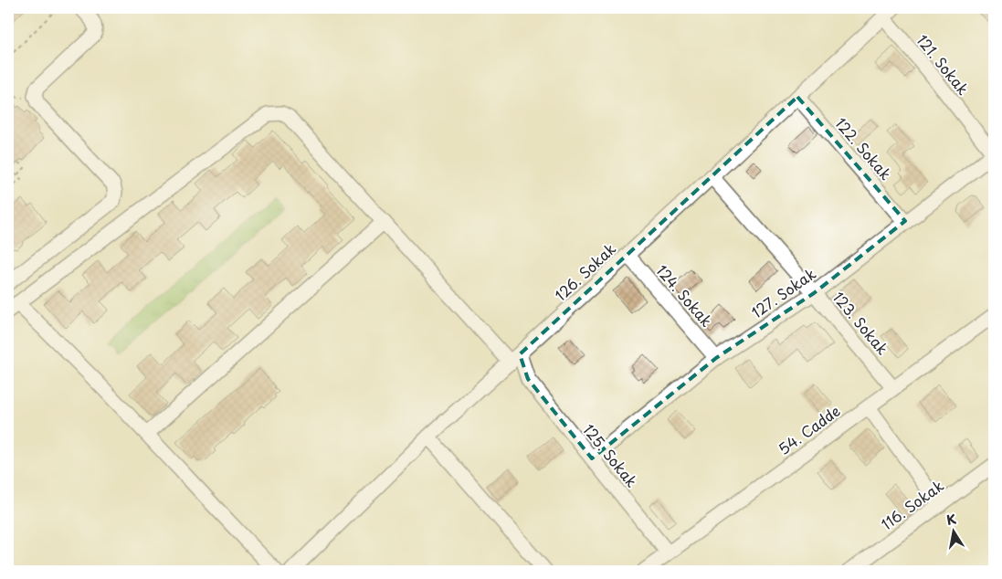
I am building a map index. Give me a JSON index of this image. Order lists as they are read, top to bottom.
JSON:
{
  "streets": {
    "street": [
      "121. Sokak",
      "122. Sokak",
      "126. Sokak",
      "127. Sokak",
      "124. Sokak",
      "123. Sokak",
      "54. Cadde",
      "125. Sokak",
      "116. Sokak"
    ]
  },
  "crossings": [
    ["121. Sokak", "126. Sokak"],
    ["121. Sokak", "127. Sokak"],
    ["122. Sokak", "126. Sokak"],
    ["122. Sokak", "127. Sokak"],
    ["126. Sokak", "124. Sokak"],
    ["126. Sokak", "123. Sokak"],
    ["126. Sokak", "125. Sokak"],
    ["127. Sokak", "124. Sokak"],
    ["127. Sokak", "123. Sokak"],
    ["127. Sokak", "125. Sokak"],
    ["123. Sokak", "54. Cadde"],
    ["54. Cadde", "125. Sokak"]
  ],
  "north": "top"
}
